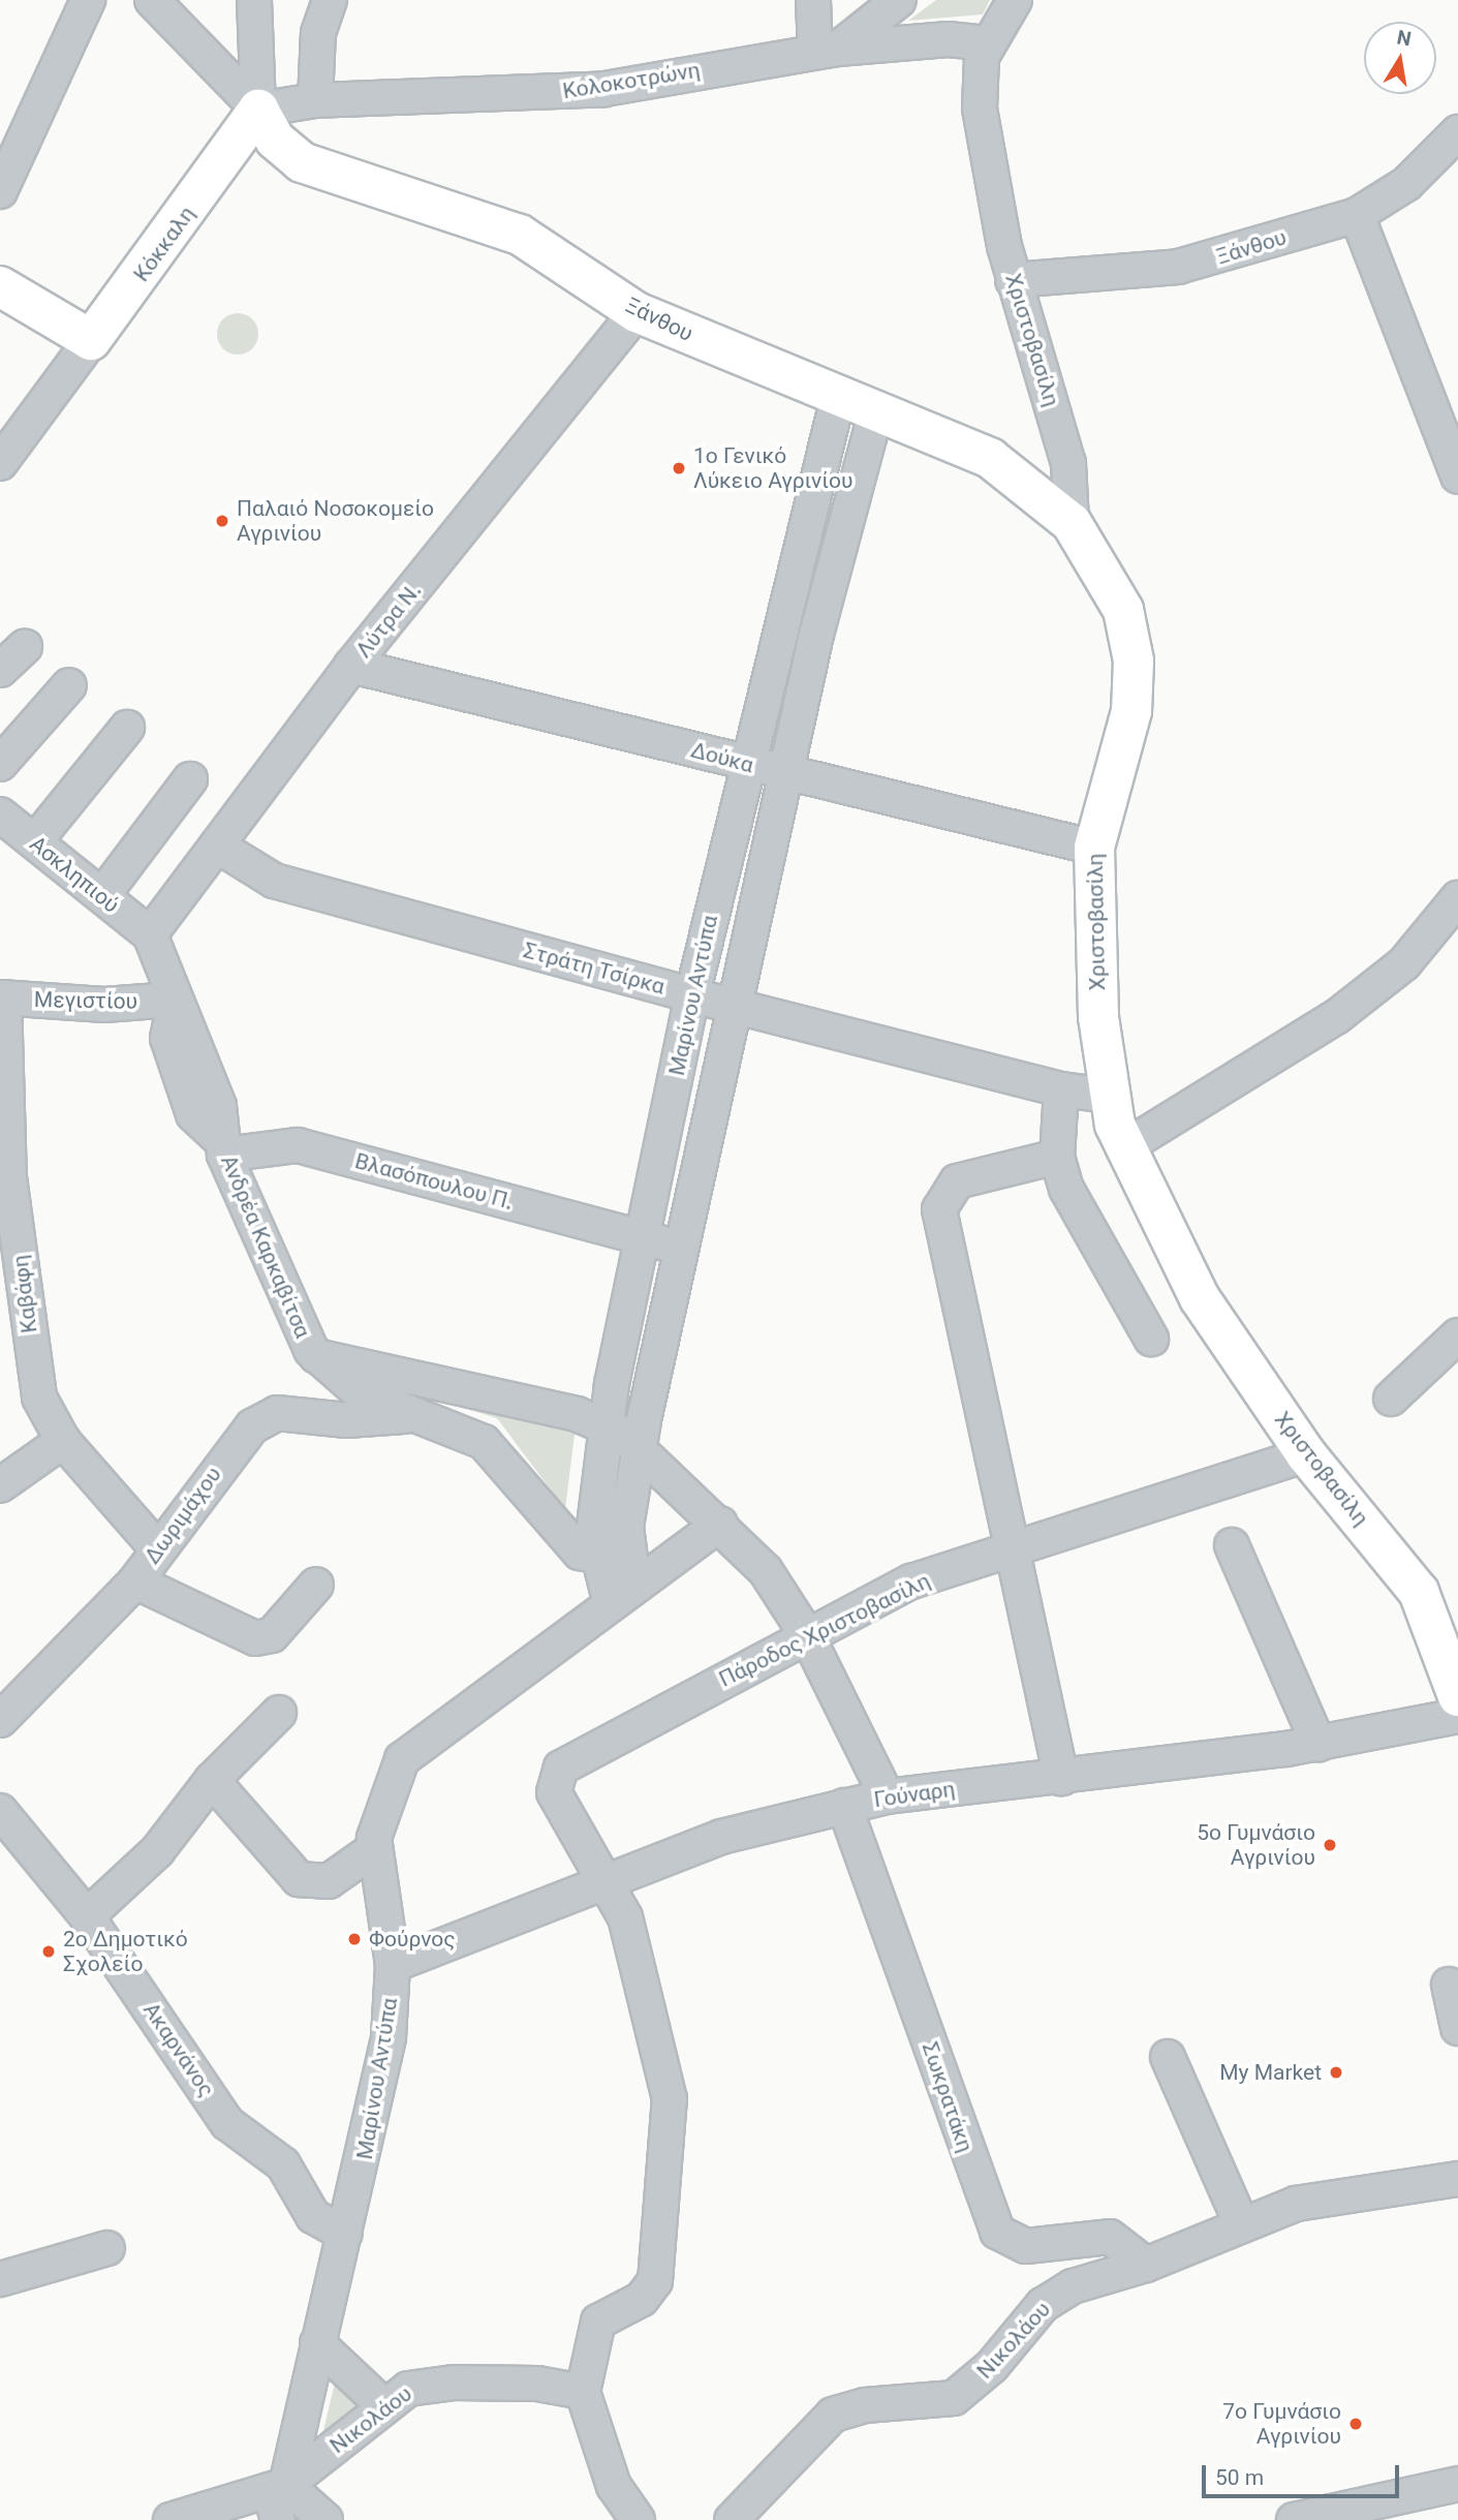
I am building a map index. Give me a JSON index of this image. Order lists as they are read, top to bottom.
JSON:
{
  "streets": {
    "main road": ["Κόκκαλη", "Ξάνθου", "Χριστοβασίλη"],
    "street": [
      "Κολοκοτρώνη",
      "Λύτρα Ν.",
      "Δούκα",
      "Ασκληπιού",
      "Στράτη Τσίρκα",
      "Μαρίνου Αντύπα",
      "Μεγιστίου",
      "Βλασόπουλου Π.",
      "Ανδρέα Καρκαβίτσα",
      "Καβάφη",
      "Δωριμάχου",
      "Πάροδος Χριστοβασίλη",
      "Γούναρη",
      "Ακαρνάνος",
      "Σωκρατάκη",
      "Νικολάου"
    ]
  },
  "crossings": [
    ["Κολοκοτρώνη", "Κόκκαλη"],
    ["Κολοκοτρώνη", "Ξάνθου"],
    ["Κόκκαλη", "Ξάνθου"],
    ["Ξάνθου", "Χριστοβασίλη"],
    ["Ξάνθου", "Λύτρα Ν."],
    ["Ξάνθου", "Μαρίνου Αντύπα"],
    ["Χριστοβασίλη", "Δούκα"],
    ["Χριστοβασίλη", "Στράτη Τσίρκα"],
    ["Χριστοβασίλη", "Πάροδος Χριστοβασίλη"],
    ["Λύτρα Ν.", "Δούκα"],
    ["Λύτρα Ν.", "Ασκληπιού"],
    ["Λύτρα Ν.", "Στράτη Τσίρκα"],
    ["Λύτρα Ν.", "Ανδρέα Καρκαβίτσα"],
    ["Δούκα", "Μαρίνου Αντύπα"],
    ["Ασκληπιού", "Ανδρέα Καρκαβίτσα"],
    ["Στράτη Τσίρκα", "Μαρίνου Αντύπα"],
    ["Μαρίνου Αντύπα", "Βλασόπουλου Π."],
    ["Μαρίνου Αντύπα", "Ανδρέα Καρκαβίτσα"],
    ["Μαρίνου Αντύπα", "Γούναρη"],
    ["Μαρίνου Αντύπα", "Ακαρνάνος"],
    ["Μαρίνου Αντύπα", "Νικολάου"],
    ["Μεγιστίου", "Ανδρέα Καρκαβίτσα"],
    ["Μεγιστίου", "Καβάφη"],
    ["Βλασόπουλου Π.", "Ανδρέα Καρκαβίτσα"],
    ["Ανδρέα Καρκαβίτσα", "Δωριμάχου"],
    ["Καβάφη", "Δωριμάχου"],
    ["Πάροδος Χριστοβασίλη", "Γούναρη"],
    ["Πάροδος Χριστοβασίλη", "Νικολάου"],
    ["Γούναρη", "Σωκρατάκη"],
    ["Σωκρατάκη", "Νικολάου"]
  ],
  "places": [
    "1ο Γενικό Λύκειο Αγρινίου",
    "Παλαιό Νοσοκομείο Αγρινίου",
    "5ο Γυμνάσιο Αγρινίου",
    "Φούρνος",
    "2ο Δημοτικό Σχολείο",
    "My Market",
    "7ο Γυμνάσιο Αγρινίου"
  ],
  "scale_bar": "50 m",
  "north": "top"
}
